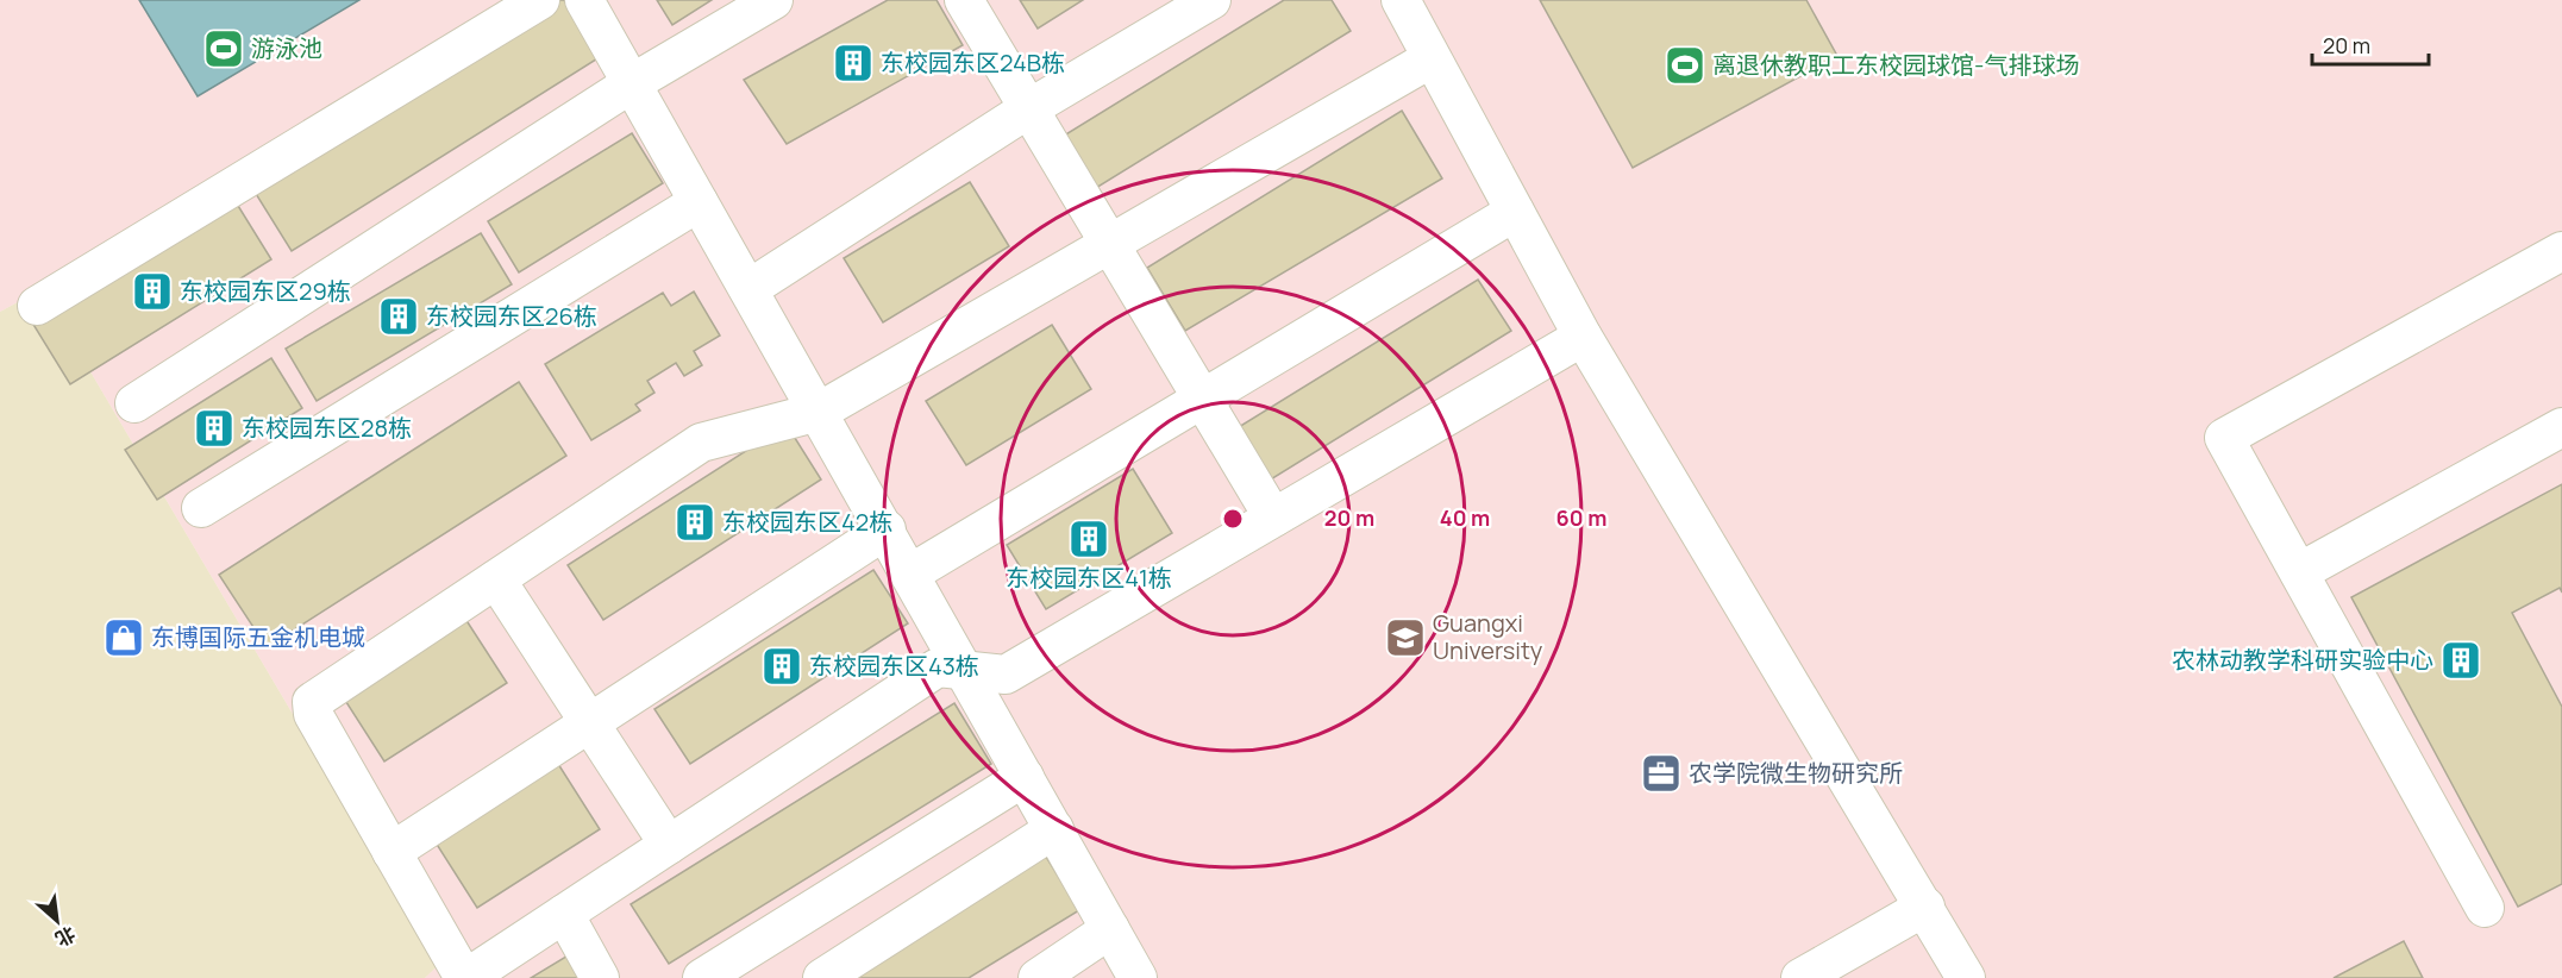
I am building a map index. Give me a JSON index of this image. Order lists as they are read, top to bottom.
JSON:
{
  "places": {
    "sports": ["游泳池", "离退休教职工东校园球馆-气排球场"],
    "building": [
      "东校园东区24B栋",
      "东校园东区29栋",
      "东校园东区26栋",
      "东校园东区28栋",
      "东校园东区42栋",
      "东校园东区41栋",
      "农林动教学科研实验中心",
      "东校园东区43栋"
    ],
    "shop": ["东博国际五金机电城"],
    "school or university": ["Guangxi University"],
    "office": ["农学院微生物研究所"]
  },
  "scale_bar": "20 m",
  "north": "bottom right",
  "rings": ["20 m", "40 m", "60 m"]
}
